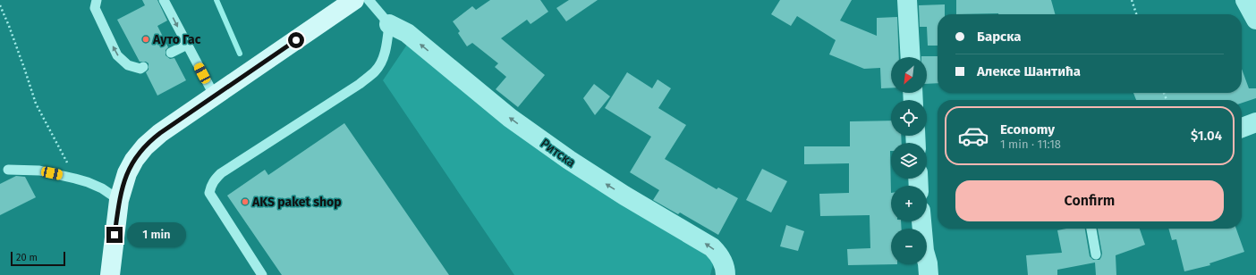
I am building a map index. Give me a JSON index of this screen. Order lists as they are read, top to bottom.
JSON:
{
  "streets": {
    "street": ["Ритска"]
  },
  "one_way": ["Ритска"],
  "places": ["Ауто Гас", "AKS paket shop"],
  "scale_bar": "20 m",
  "north": "bottom left",
  "page": {
    "banner": ["Барска", "Алексе Шантића"],
    "map_buttons": ["+", "−"],
    "list": [
      {
        "name": "Economy",
        "note": "1 min · 11:18",
        "value": "$1.04"
      }
    ],
    "buttons": "Confirm",
    "bubble": "1 min",
    "scale": "20 m"
  }
}
